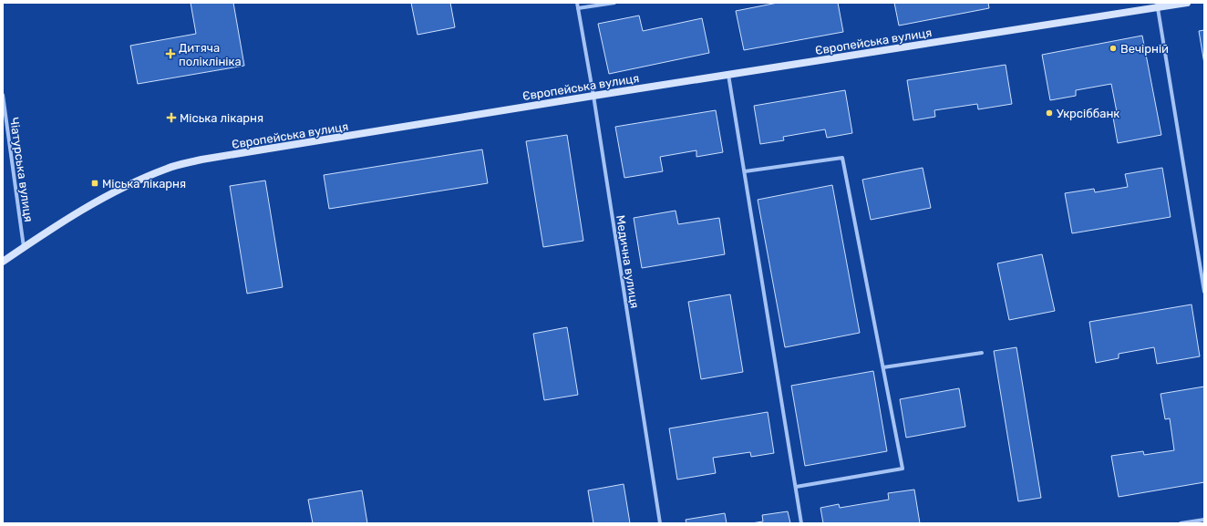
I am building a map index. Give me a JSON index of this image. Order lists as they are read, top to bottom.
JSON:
{
  "streets": {
    "street": ["Європейська вулиця", "Чіатурська вулиця", "Медична вулиця"]
  },
  "crossings": [
    ["Європейська вулиця", "Чіатурська вулиця"],
    ["Європейська вулиця", "Медична вулиця"]
  ],
  "places": {
    "other": ["Вечірній", "Укрсiббанк"],
    "health": ["Дитяча поліклініка", "Мiська лiкарня"],
    "transit": ["Міська лікарня"]
  }
}
